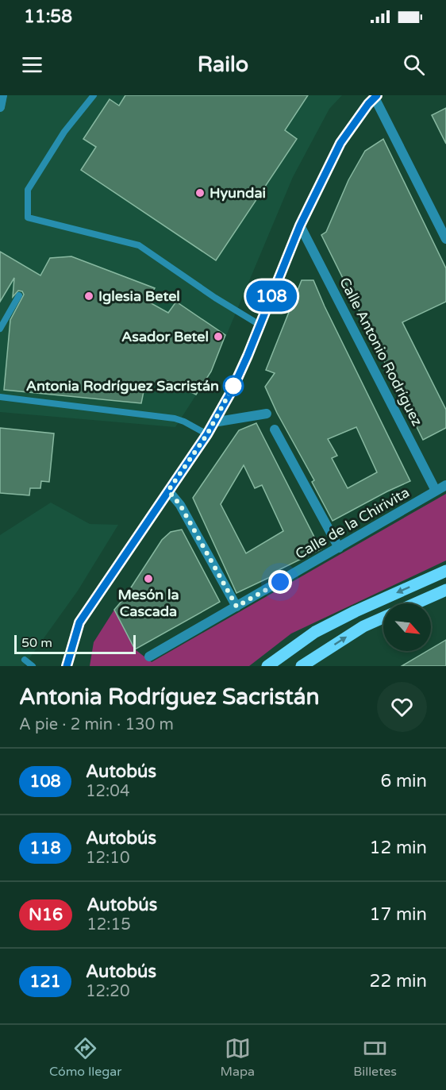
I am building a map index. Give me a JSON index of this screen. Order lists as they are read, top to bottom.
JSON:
{
  "streets": {
    "street": ["Calle Antonio Rodríguez", "Calle de la Chirivita"]
  },
  "crossings": [
    ["Calle Antonio Rodríguez", "Calle de la Chirivita"]
  ],
  "places": [
    "Hyundai",
    "Iglesia Betel",
    "Asador Betel",
    "Antonia Rodríguez Sacristán",
    "Mesón la Cascada"
  ],
  "lines": ["bus line 108"],
  "scale_bar": "50 m",
  "north": "bottom right",
  "page": {
    "status": "11:58",
    "header": "Railo",
    "on_map": "108",
    "scale": "50 m",
    "heading": ["Antonia Rodríguez Sacristán", "A pie · 2 min · 130 m"],
    "list": [
      {
        "mark": "108",
        "name": "Autobús",
        "note": "12:04",
        "value": "6 min"
      },
      {
        "mark": "118",
        "name": "Autobús",
        "note": "12:10",
        "value": "12 min"
      },
      {
        "mark": "N16",
        "name": "Autobús",
        "note": "12:15",
        "value": "17 min"
      },
      {
        "mark": "121",
        "name": "Autobús",
        "note": "12:20",
        "value": "22 min"
      }
    ],
    "tabs": ["Cómo llegar", "Mapa", "Billetes"]
  }
}
